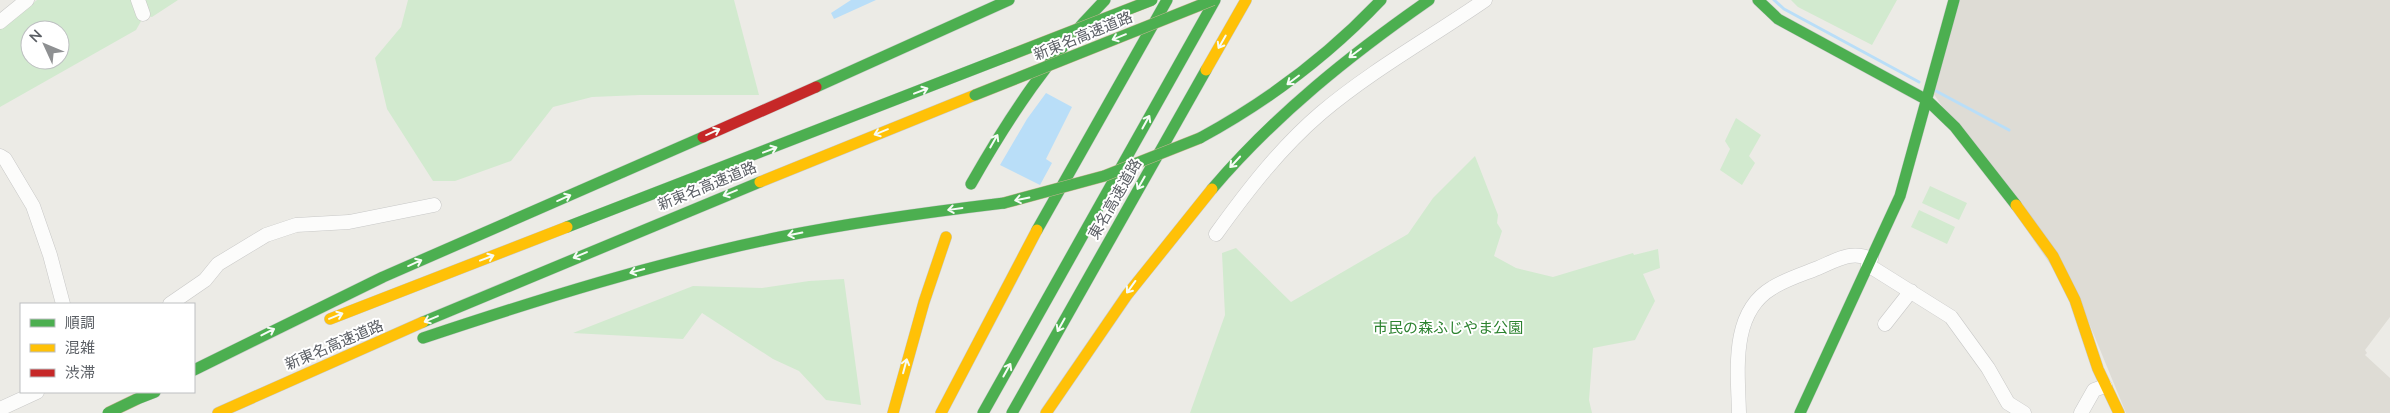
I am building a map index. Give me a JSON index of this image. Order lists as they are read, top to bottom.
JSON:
{
  "streets": {
    "main road": ["新東名高速道路", "東名高速道路"]
  },
  "crossings": [
    ["新東名高速道路", "東名高速道路"]
  ],
  "parks": ["市民の森ふじやま公園"],
  "legend": ["順調", "混雑", "渋滞"],
  "north": "top left"
}
